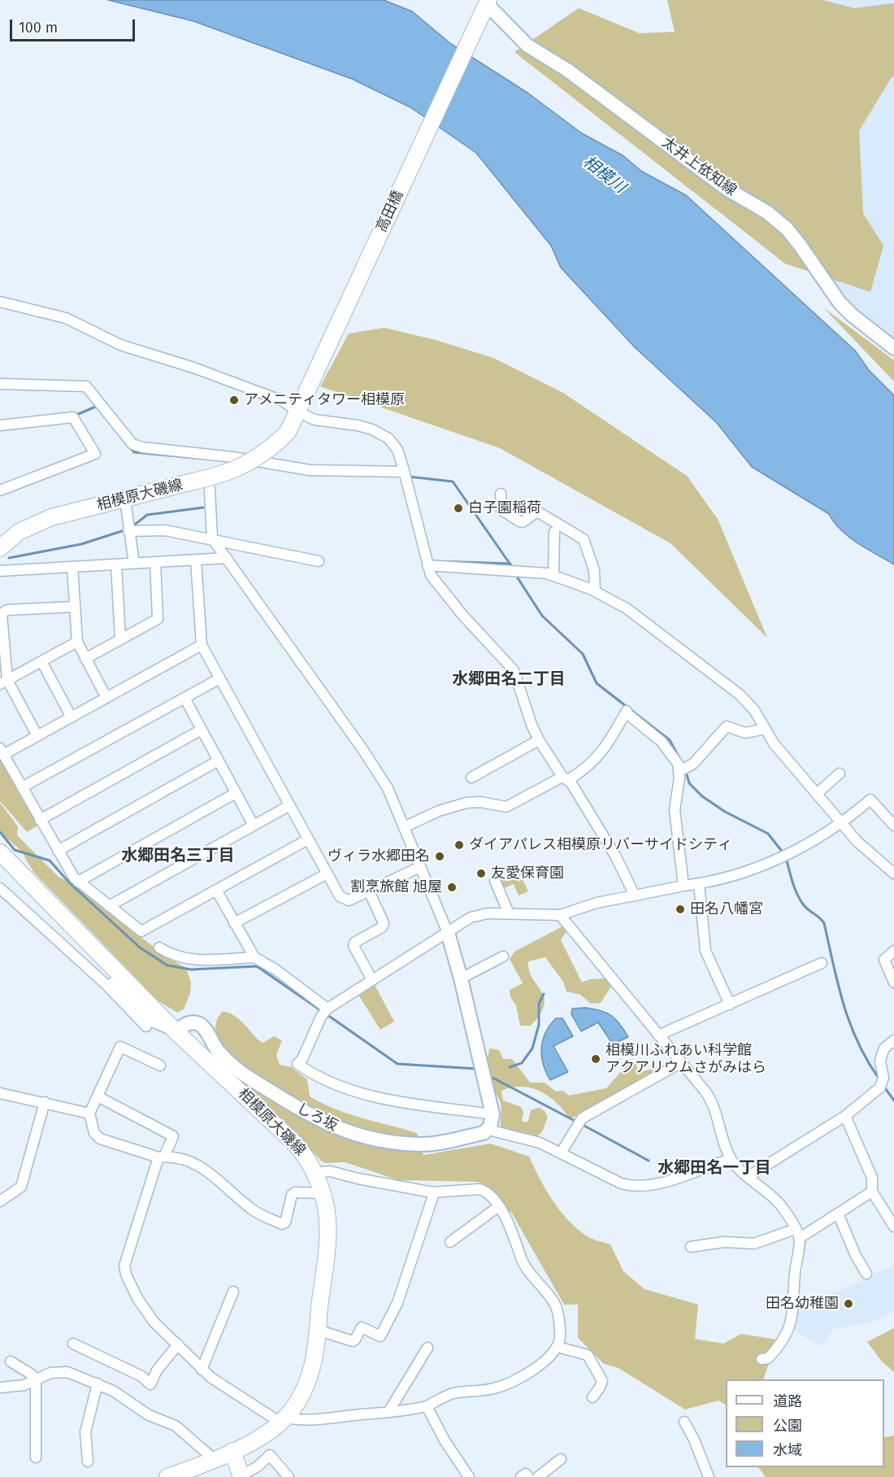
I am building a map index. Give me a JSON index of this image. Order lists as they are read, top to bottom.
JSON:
{
  "streets": {
    "main road": ["高田橋", "相模原大磯線"],
    "street": ["太井上依知線", "しろ坂"]
  },
  "crossings": [
    ["太井上依知線", "高田橋"],
    ["高田橋", "相模原大磯線"],
    ["相模原大磯線", "しろ坂"]
  ],
  "districts": ["水郷田名二丁目", "水郷田名三丁目", "水郷田名一丁目"],
  "water": ["相模川"],
  "places": [
    "アメニティタワー相模原",
    "白子園稲荷",
    "ダイアパレス相模原リバーサイドシティ",
    "ヴィラ水郷田名",
    "友愛保育園",
    "割烹旅館 旭屋",
    "田名八幡宮",
    "相模川ふれあい科学館 アクアリウムさがみはら",
    "田名幼稚園"
  ],
  "legend": ["道路", "公園", "水域"],
  "scale_bar": "100 m"
}
